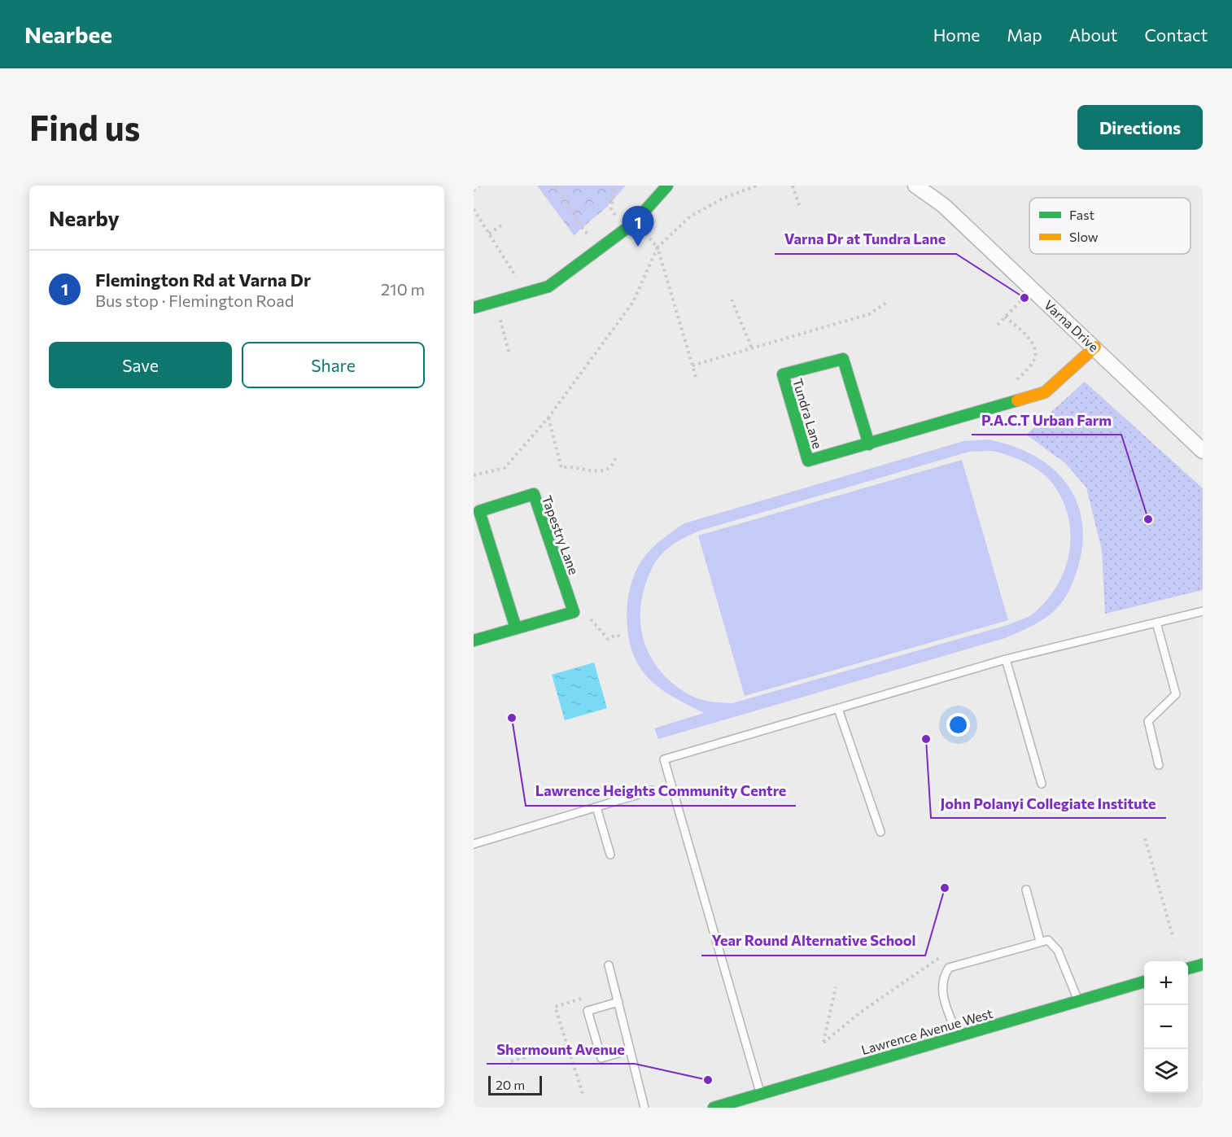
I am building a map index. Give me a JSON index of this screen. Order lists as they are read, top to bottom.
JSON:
{
  "streets": {
    "street": [
      "Varna Drive",
      "Tundra Lane",
      "Tapestry Lane",
      "Lawrence Avenue West"
    ]
  },
  "crossings": [
    ["Varna Drive", "Tundra Lane"]
  ],
  "places": [
    "Varna Dr at Tundra Lane",
    "P.A.C.T Urban Farm",
    "Lawrence Heights Community Centre",
    "John Polanyi Collegiate Institute",
    "Year Round Alternative School",
    "Shermount Avenue"
  ],
  "legend": ["Fast", "Slow"],
  "scale_bar": "20 m",
  "page": {
    "header": "Nearbee",
    "nav": [
      "Home",
      "Map",
      "About",
      "Contact"
    ],
    "buttons": [
      "Directions",
      ["Save", "Share"]
    ],
    "title": "Find us",
    "heading": "Nearby",
    "pins": "1",
    "list": [
      {
        "mark": "1",
        "name": "Flemington Rd at Varna Dr",
        "note": "Bus stop · Flemington Road",
        "value": "210 m"
      }
    ],
    "map_buttons": ["+", "−"],
    "scale": "20 m"
  }
}
